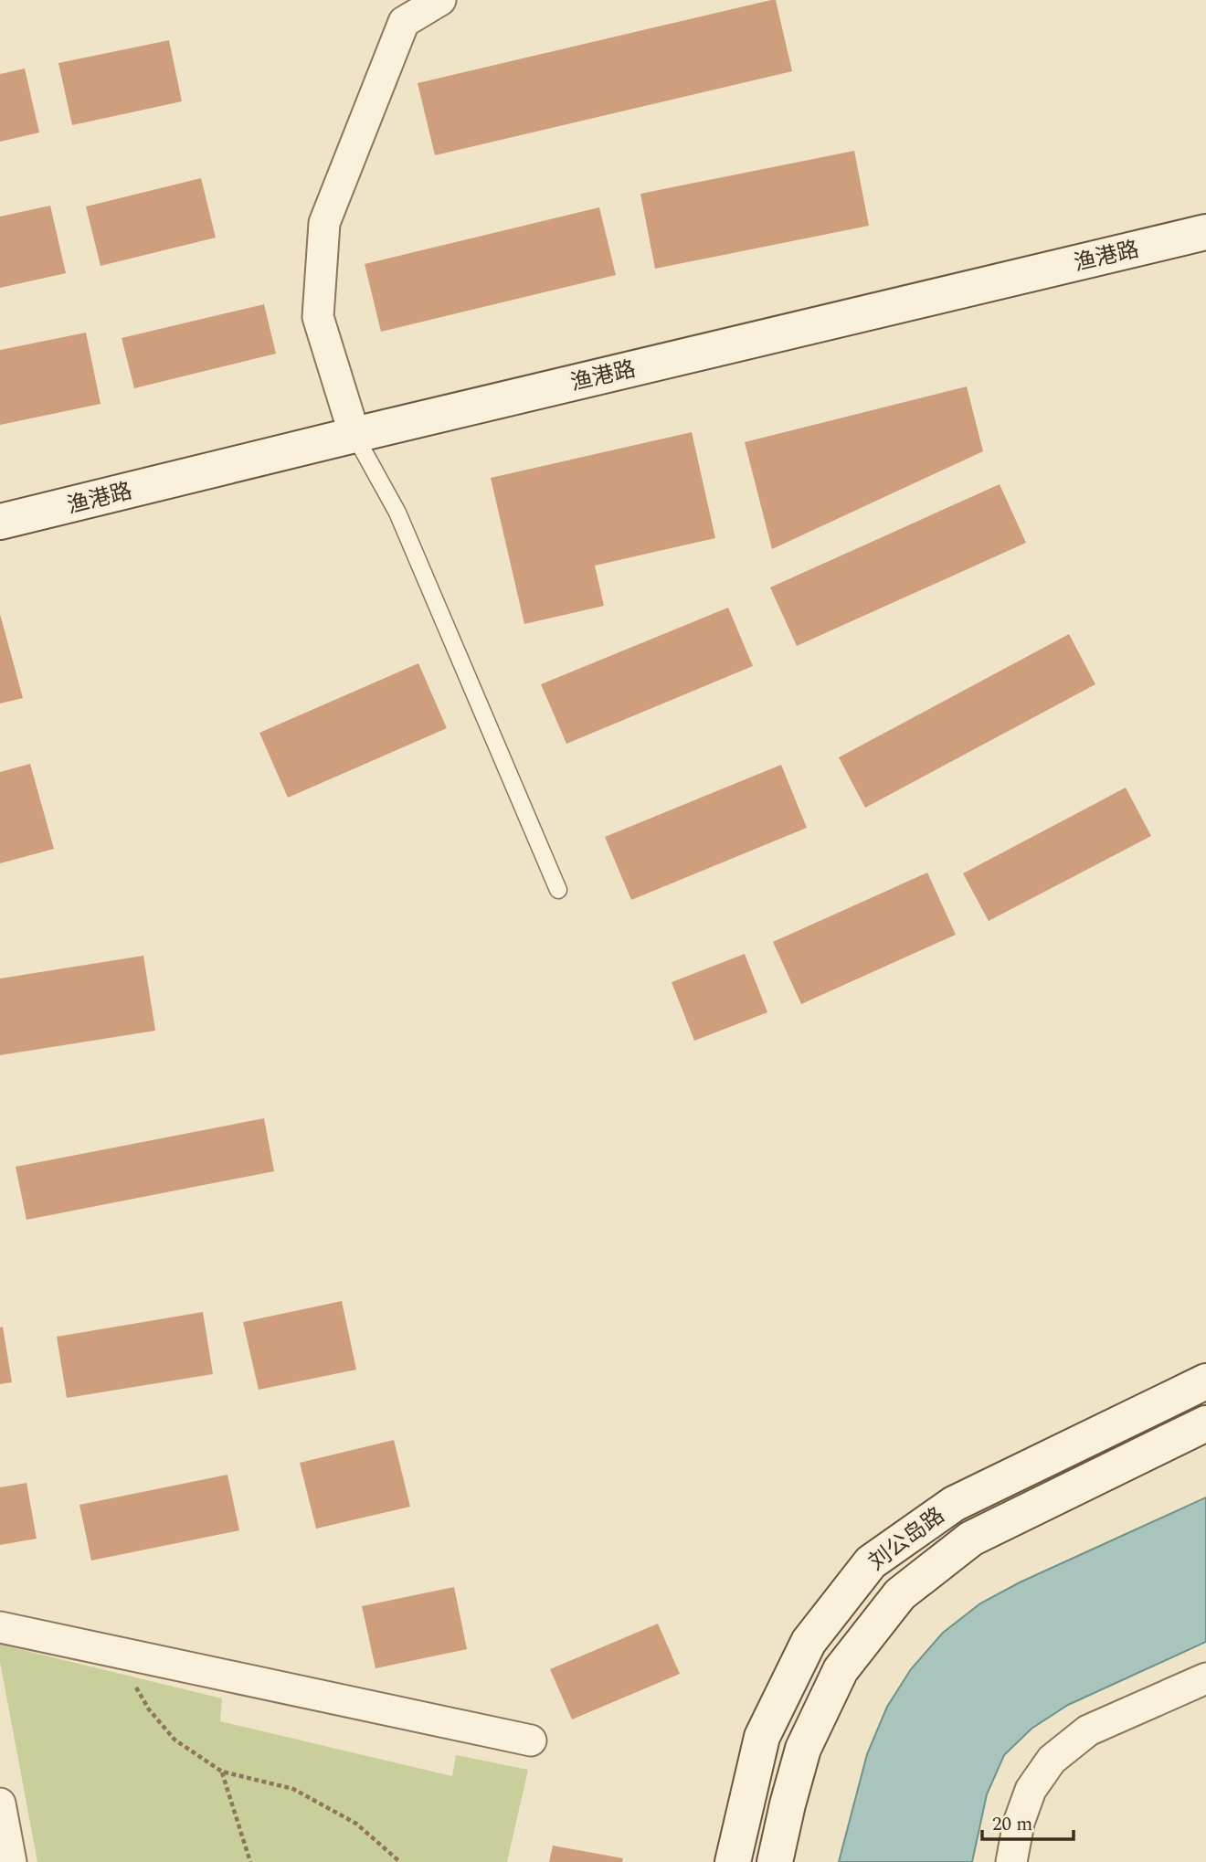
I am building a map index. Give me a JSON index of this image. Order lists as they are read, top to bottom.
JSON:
{
  "streets": {
    "main road": ["渔港路", "刘公岛路"]
  },
  "scale_bar": "20 m"
}
